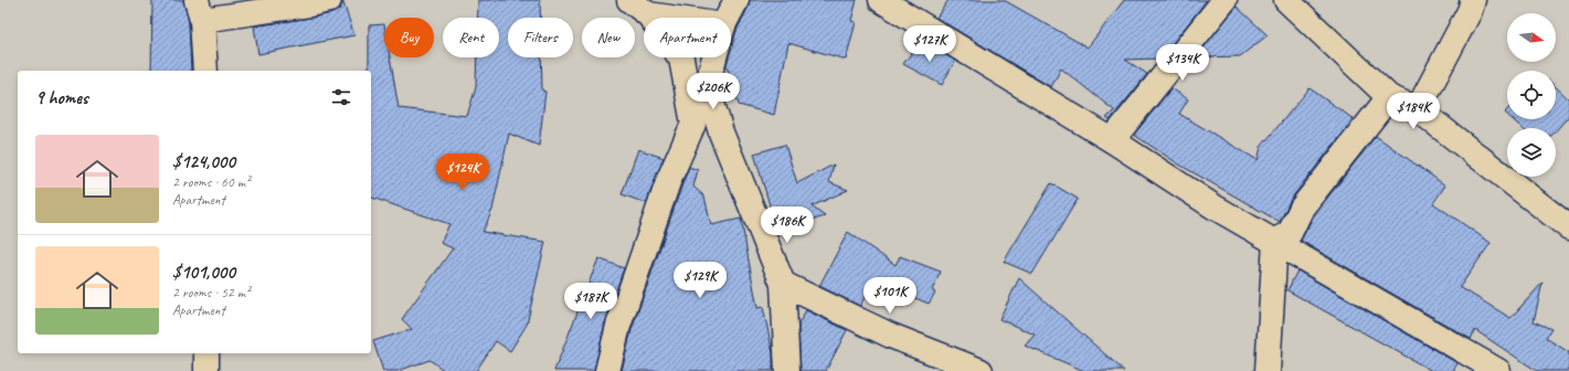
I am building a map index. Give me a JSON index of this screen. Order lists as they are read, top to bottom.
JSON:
{
  "north": "right",
  "page": {
    "chip": [
      "Buy",
      "Rent",
      "Filters",
      "New",
      "Apartment"
    ],
    "price": [
      "$127K",
      "$134K",
      "$206K",
      "$184K",
      "$124K",
      "$186K",
      "$129K",
      "$101K",
      "$187K"
    ],
    "heading": "9 homes",
    "list": [
      {
        "name": "$124,000",
        "note": "2 rooms · 60 m² · Apartment"
      },
      {
        "name": "$101,000",
        "note": "2 rooms · 52 m² · Apartment"
      }
    ]
  }
}
